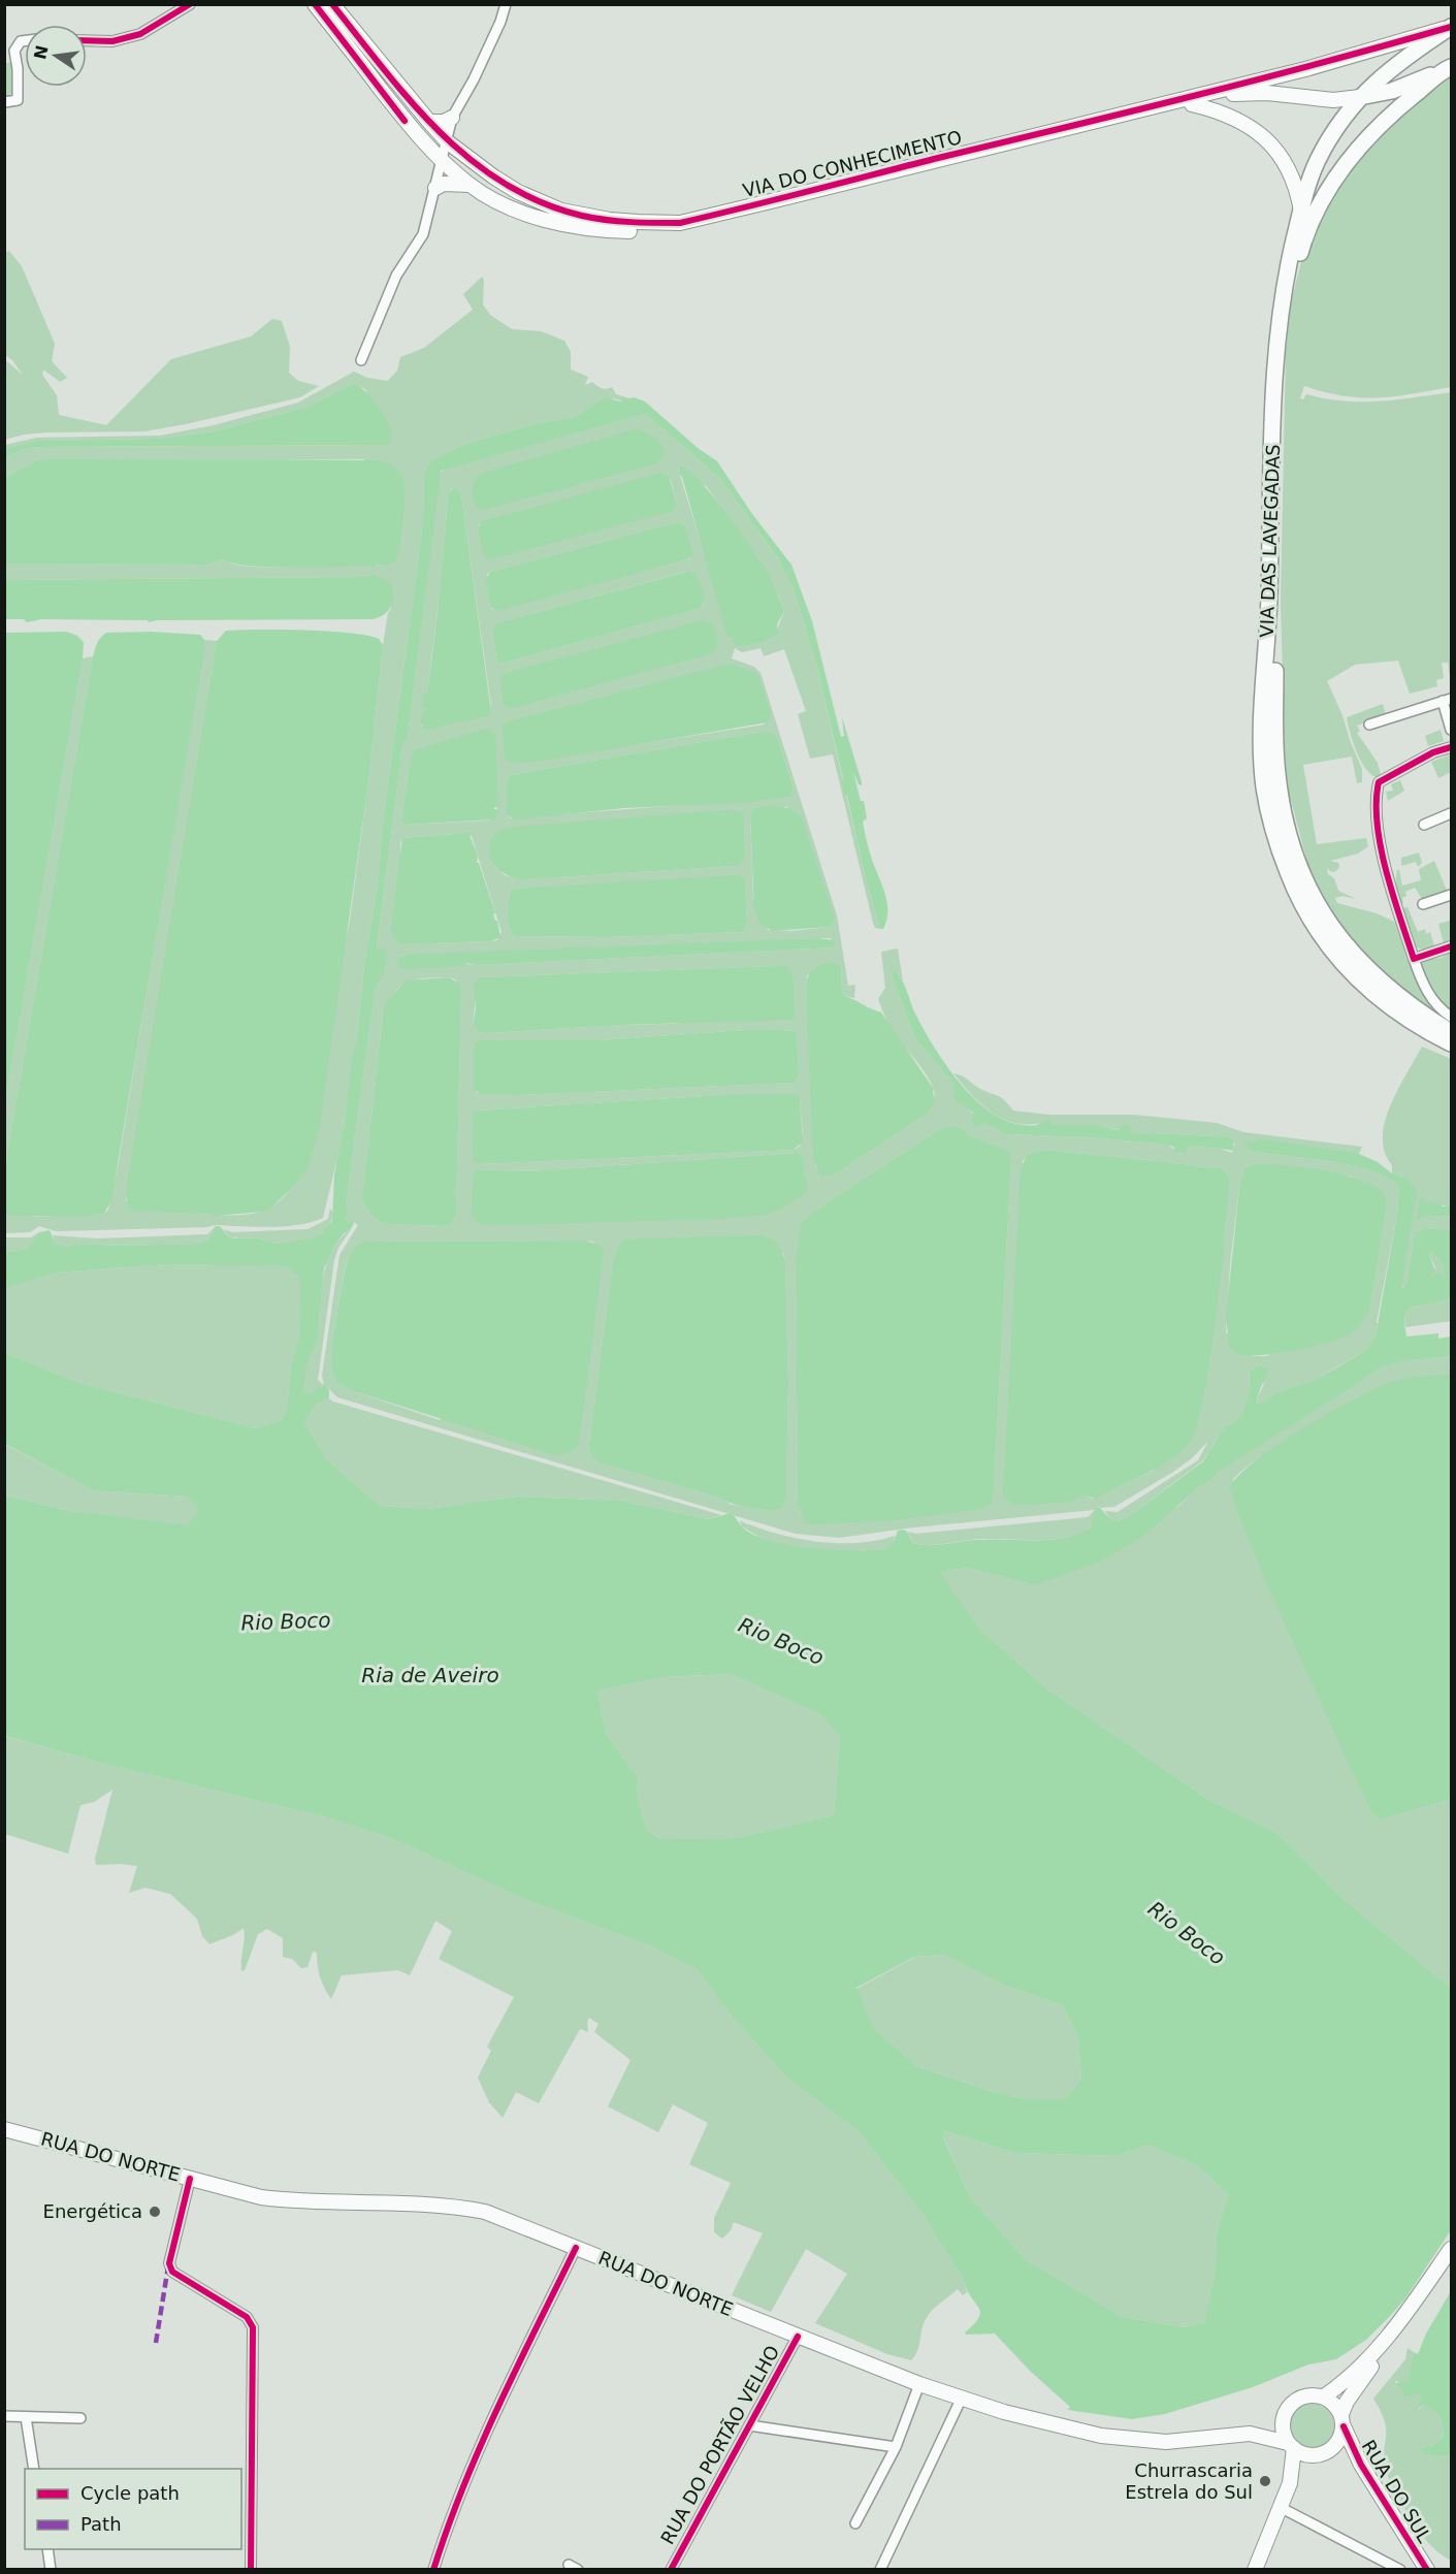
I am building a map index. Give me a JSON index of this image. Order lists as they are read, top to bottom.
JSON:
{
  "streets": {
    "main road": ["VIA DAS LAVEGADAS"],
    "street": [
      "VIA DO CONHECIMENTO",
      "RUA DO NORTE",
      "RUA DO PORTÃO VELHO",
      "RUA DO SUL"
    ]
  },
  "crossings": [
    ["VIA DO CONHECIMENTO", "VIA DAS LAVEGADAS"],
    ["RUA DO NORTE", "RUA DO PORTÃO VELHO"],
    ["RUA DO NORTE", "RUA DO SUL"]
  ],
  "water": ["Rio Boco", "Ria de Aveiro"],
  "places": ["Energética", "Churrascaria Estrela do Sul"],
  "legend": ["Cycle path", "Path"],
  "north": "left"
}
